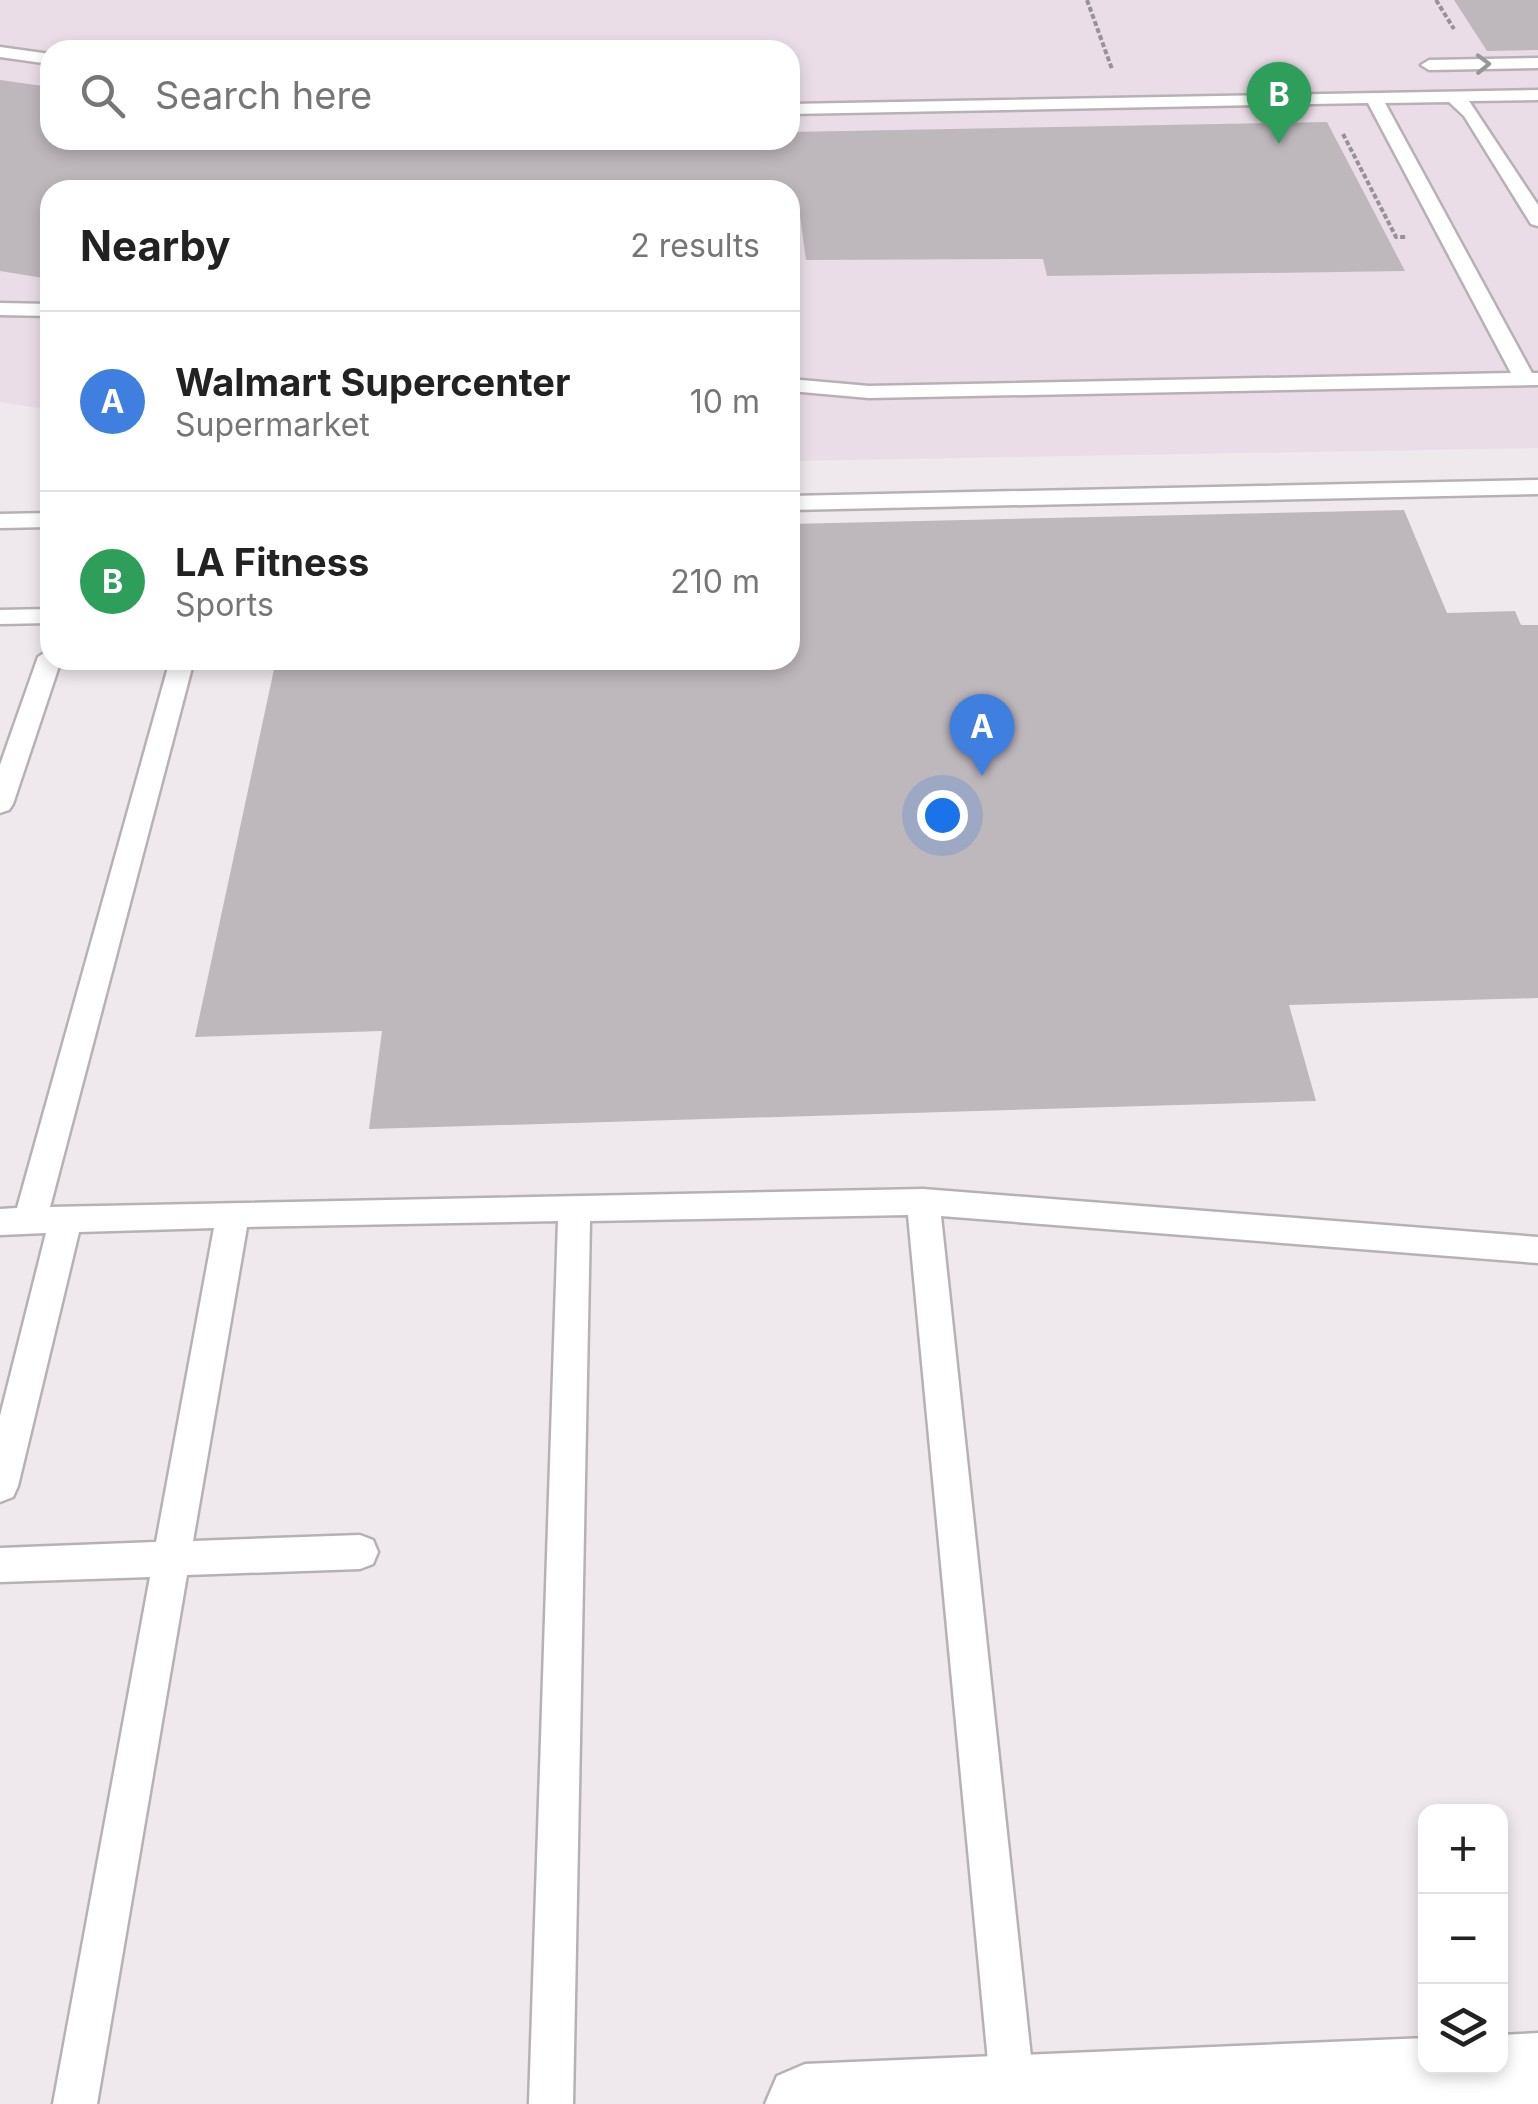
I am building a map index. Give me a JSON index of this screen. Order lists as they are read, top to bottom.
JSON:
{
  "page": {
    "search": "Search here",
    "pins": ["B", "A"],
    "heading": ["Nearby", "2 results"],
    "list": [
      {
        "mark": "A",
        "name": "Walmart Supercenter",
        "note": "Supermarket",
        "value": "10 m"
      },
      {
        "mark": "B",
        "name": "LA Fitness",
        "note": "Sports",
        "value": "210 m"
      }
    ],
    "map_buttons": ["+", "−"]
  }
}
